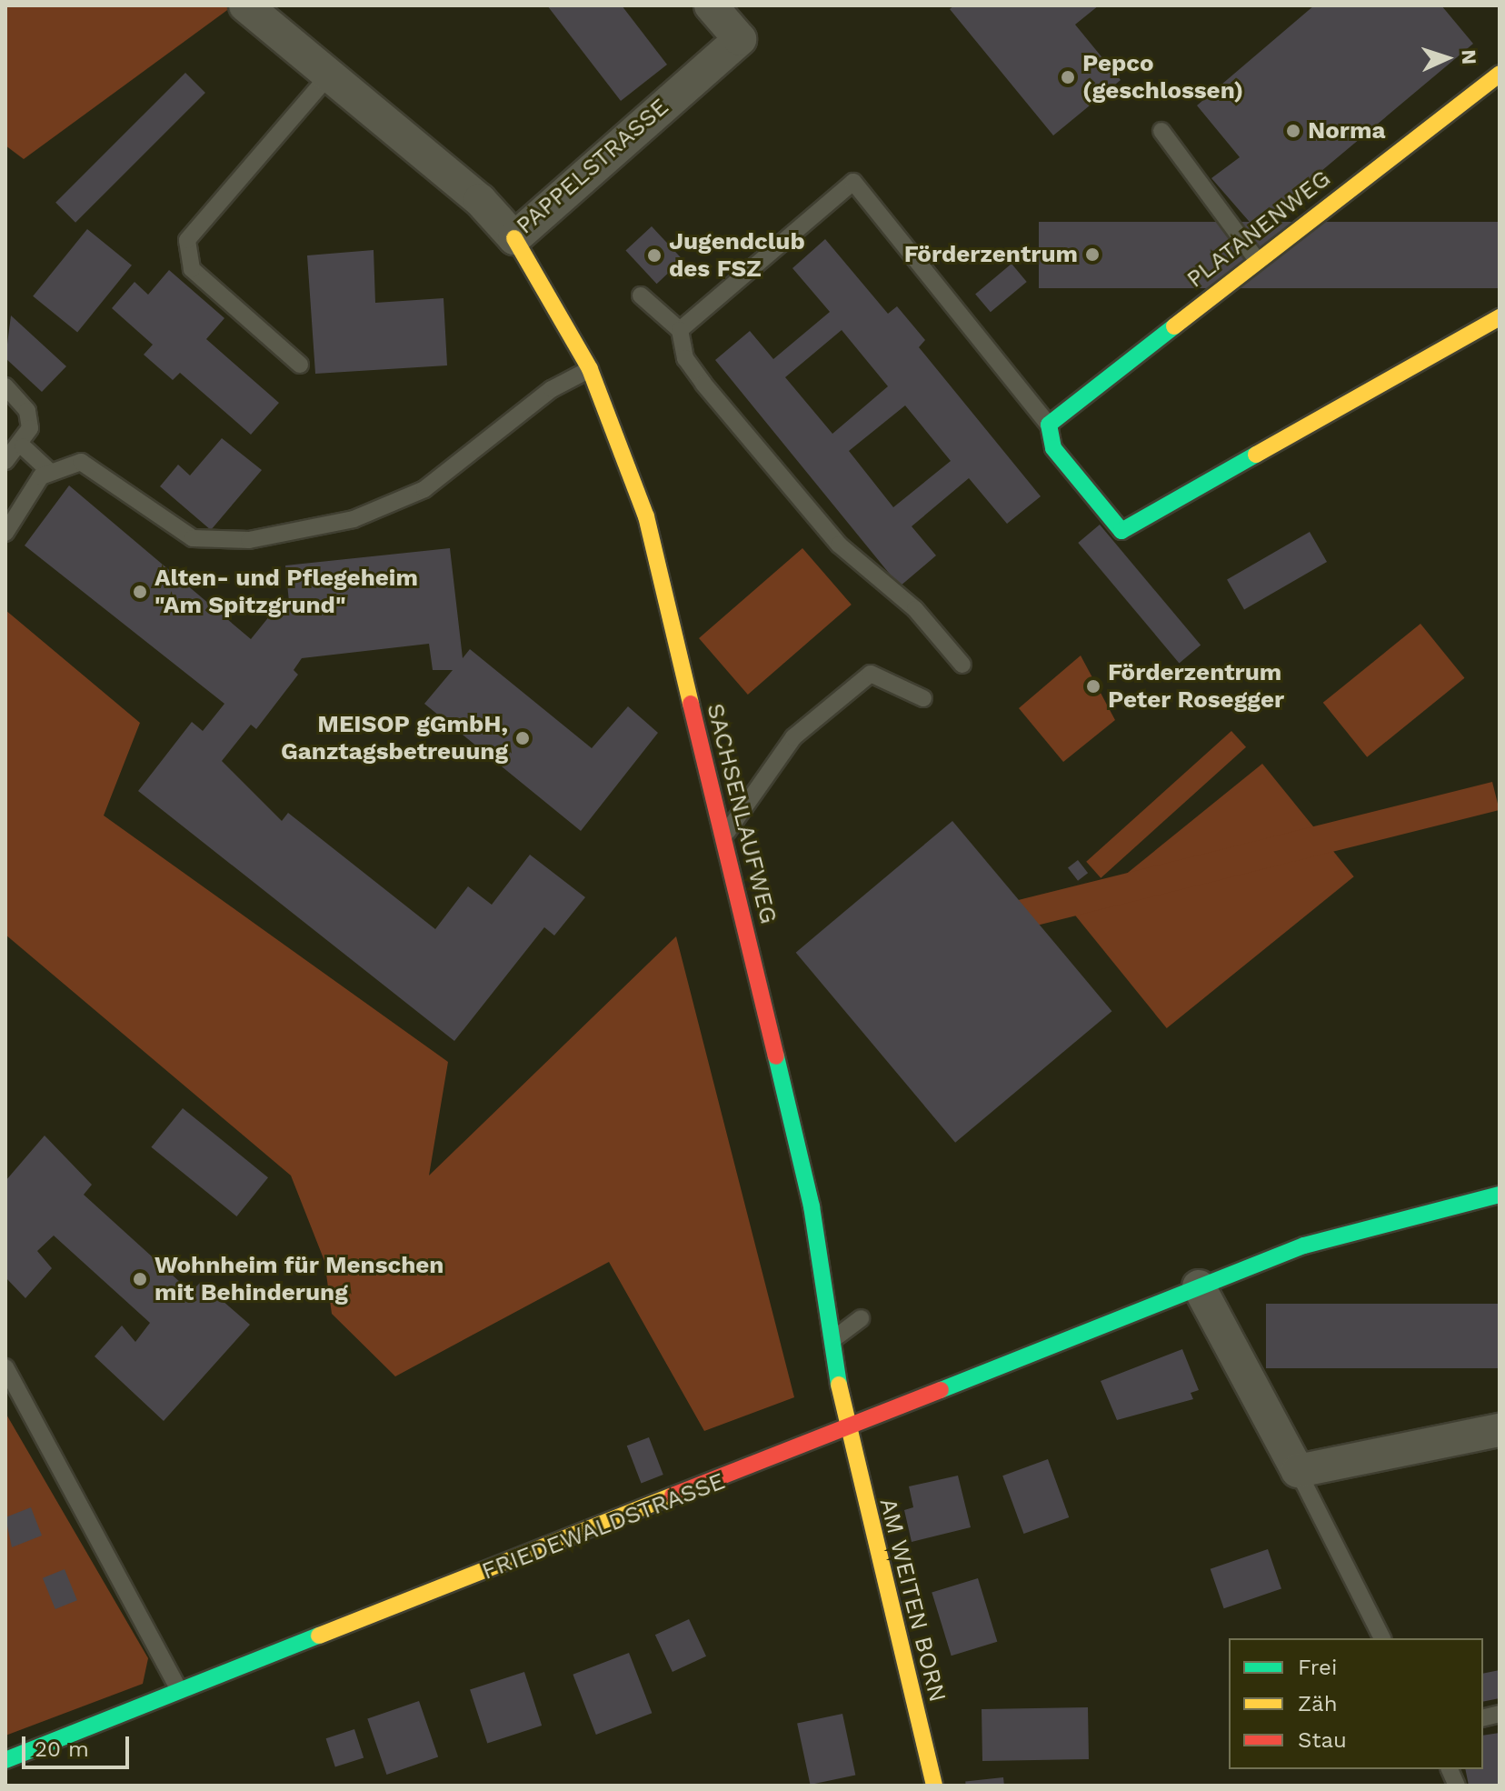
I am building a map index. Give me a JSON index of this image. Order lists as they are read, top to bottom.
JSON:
{
  "streets": {
    "street": [
      "PAPPELSTRASSE",
      "PLATANENWEG",
      "SACHSENLAUFWEG",
      "FRIEDEWALDSTRASSE",
      "AM WEITEN BORN"
    ]
  },
  "crossings": [
    ["PAPPELSTRASSE", "SACHSENLAUFWEG"],
    ["SACHSENLAUFWEG", "FRIEDEWALDSTRASSE"],
    ["SACHSENLAUFWEG", "AM WEITEN BORN"],
    ["FRIEDEWALDSTRASSE", "AM WEITEN BORN"]
  ],
  "places": [
    "Pepco (geschlossen)",
    "Norma",
    "Förderzentrum",
    "Jugendclub des FSZ",
    "Alten- und Pflegeheim \"Am Spitzgrund\"",
    "Förderzentrum Peter Rosegger",
    "MEISOP gGmbH, Ganztagsbetreuung",
    "Wohnheim für Menschen mit Behinderung"
  ],
  "legend": ["Frei", "Zäh", "Stau"],
  "scale_bar": "20 m",
  "north": "right"
}
